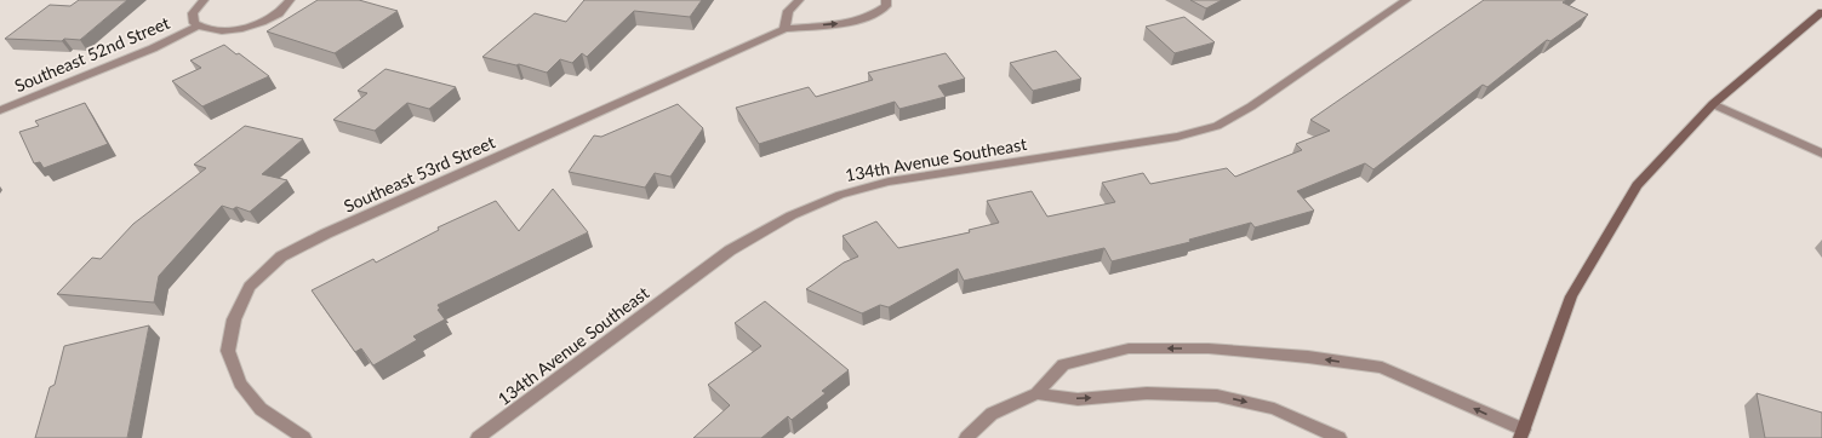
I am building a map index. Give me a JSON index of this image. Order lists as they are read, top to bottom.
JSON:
{
  "streets": {
    "street": ["Southeast 52nd Street", "134th Avenue Southeast", "Southeast 53rd Street"]
  }
}
